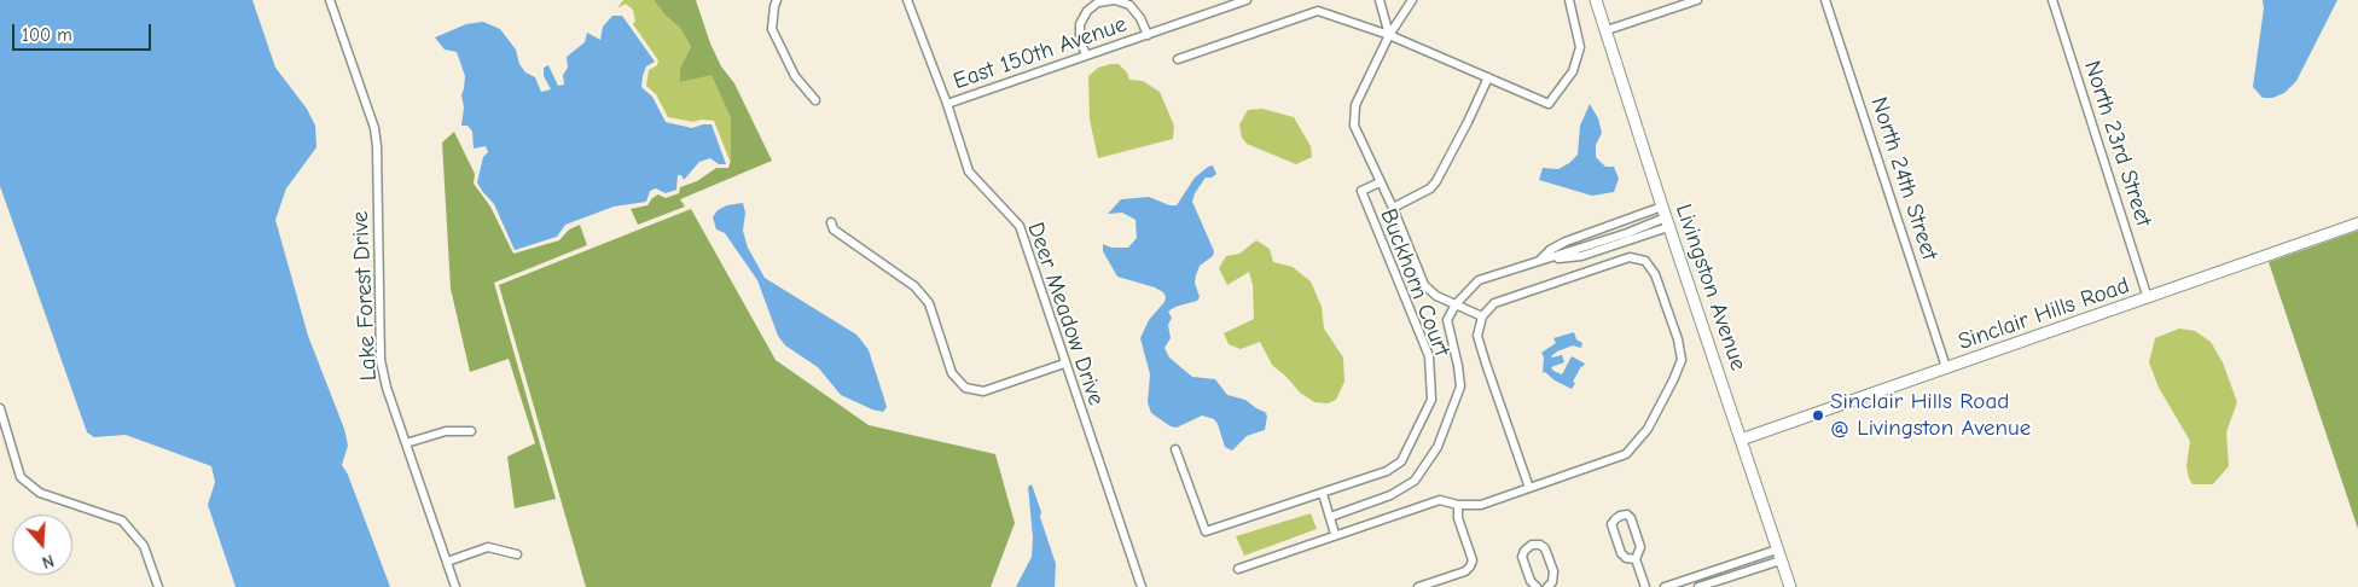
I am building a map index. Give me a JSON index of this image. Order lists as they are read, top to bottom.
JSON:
{
  "streets": {
    "street": [
      "East 150th Avenue",
      "North 23rd Street",
      "North 24th Street",
      "Buckhorn Court",
      "Livingston Avenue",
      "Lake Forest Drive",
      "Deer Meadow Drive",
      "Sinclair Hills Road"
    ]
  },
  "crossings": [
    ["East 150th Avenue", "Deer Meadow Drive"],
    ["North 23rd Street", "Sinclair Hills Road"],
    ["North 24th Street", "Sinclair Hills Road"],
    ["Livingston Avenue", "Sinclair Hills Road"]
  ],
  "places": ["Sinclair Hills Road @ Livingston Avenue"],
  "scale_bar": "100 m",
  "north": "bottom"
}
